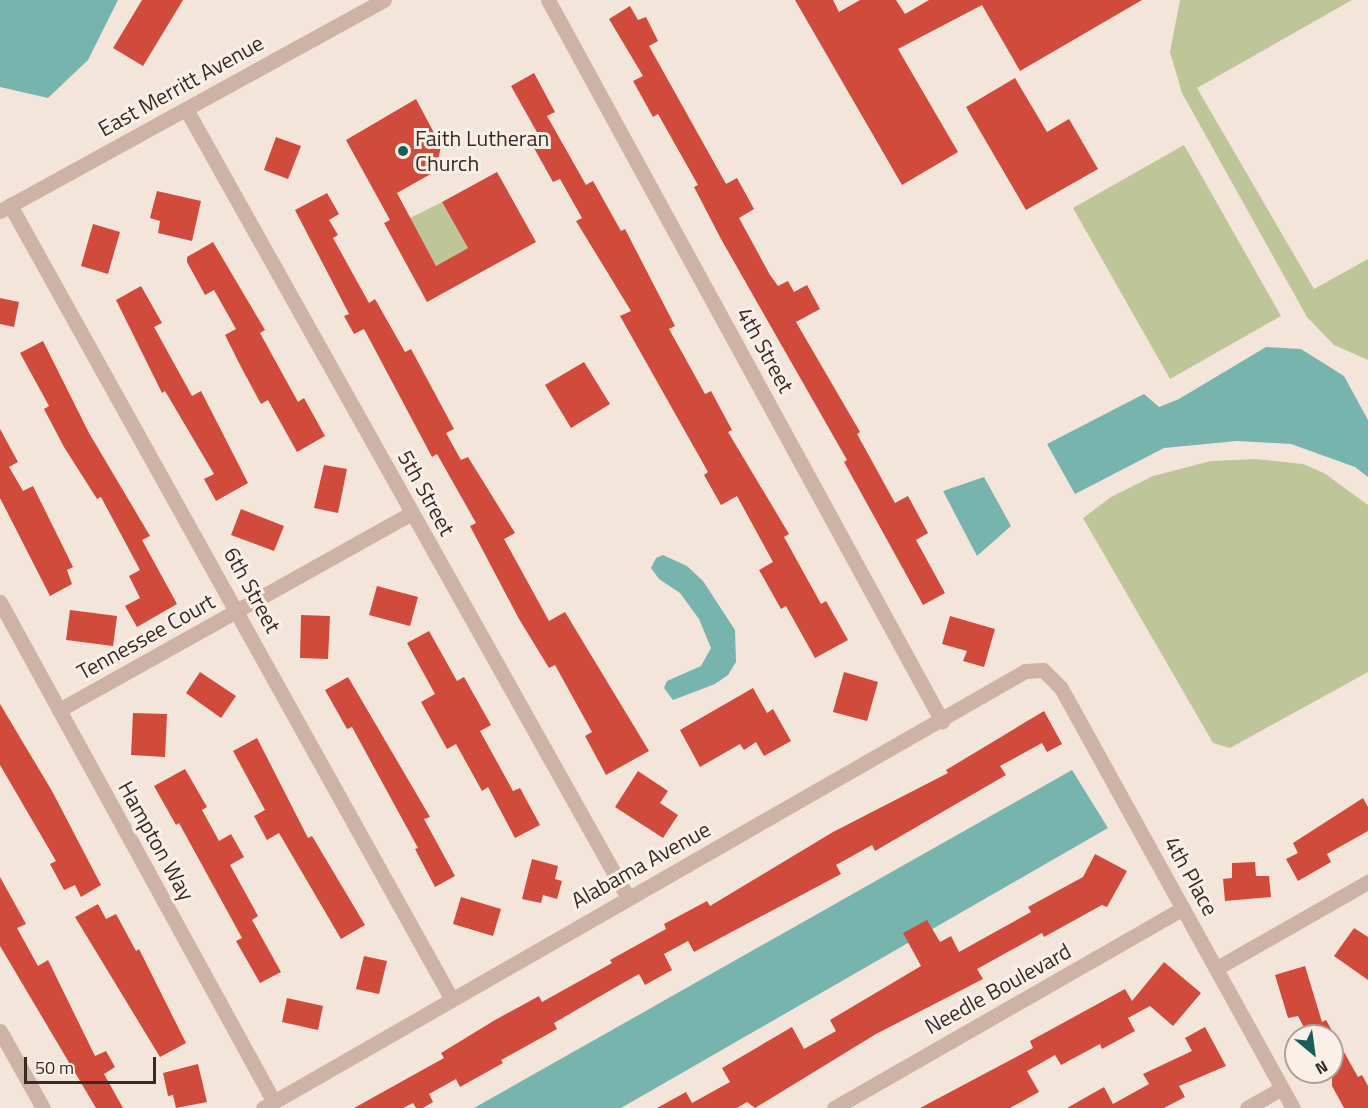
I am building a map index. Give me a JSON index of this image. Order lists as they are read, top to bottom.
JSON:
{
  "streets": {
    "street": [
      "East Merritt Avenue",
      "4th Street",
      "5th Street",
      "6th Street",
      "Tennessee Court",
      "Hampton Way",
      "Alabama Avenue",
      "4th Place",
      "Needle Boulevard"
    ]
  },
  "crossings": [
    ["East Merritt Avenue", "5th Street"],
    ["East Merritt Avenue", "6th Street"],
    ["4th Street", "Alabama Avenue"],
    ["5th Street", "Tennessee Court"],
    ["5th Street", "Alabama Avenue"],
    ["6th Street", "Tennessee Court"],
    ["6th Street", "Alabama Avenue"],
    ["Tennessee Court", "Hampton Way"],
    ["Hampton Way", "Alabama Avenue"],
    ["Alabama Avenue", "4th Place"],
    ["4th Place", "Needle Boulevard"]
  ],
  "places": ["Faith Lutheran Church"],
  "scale_bar": "50 m",
  "north": "bottom right"
}
